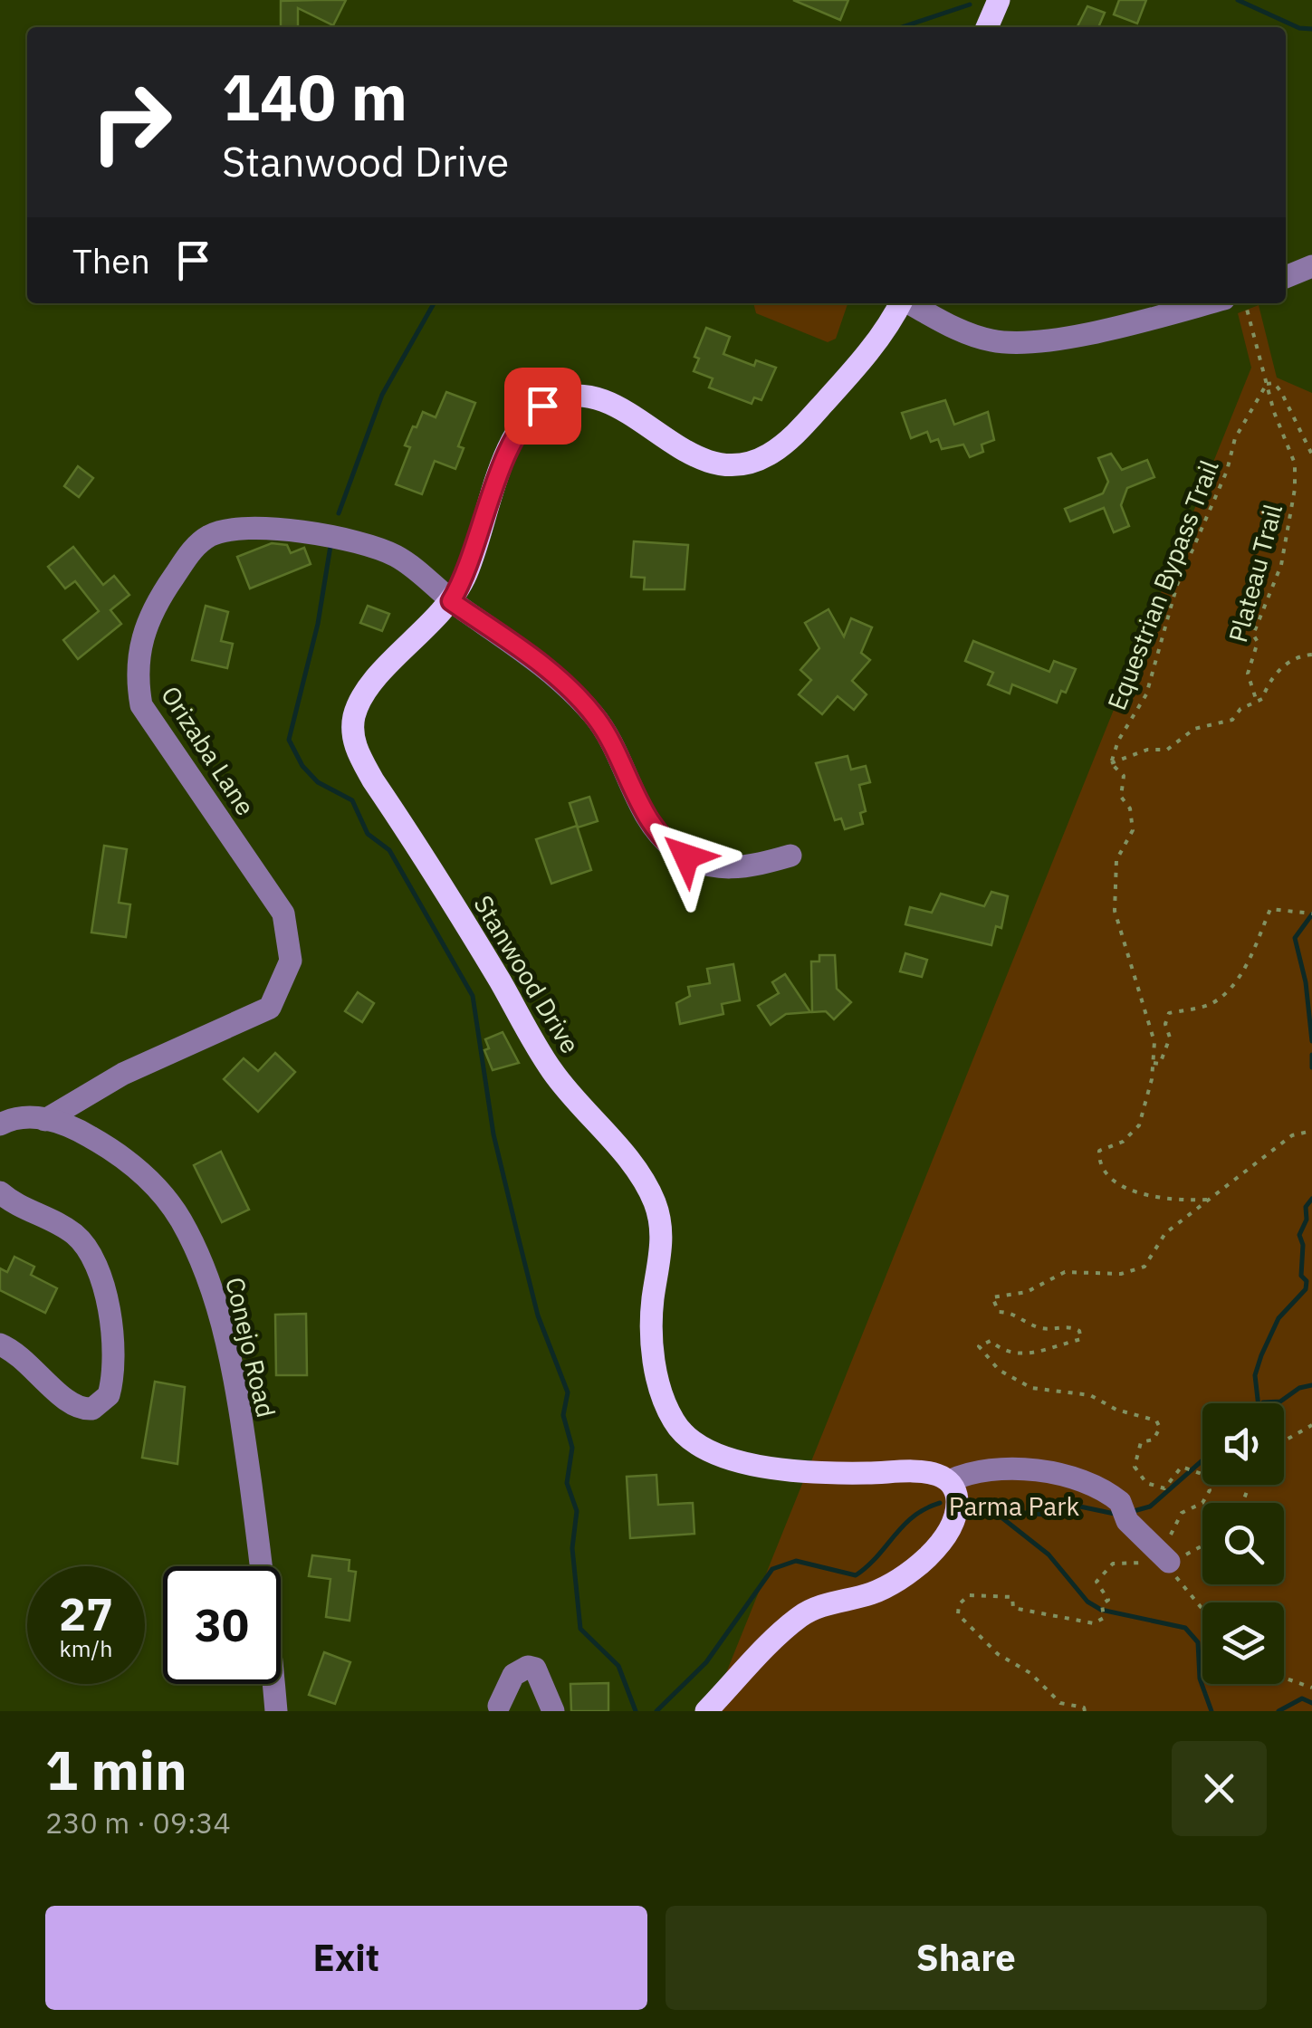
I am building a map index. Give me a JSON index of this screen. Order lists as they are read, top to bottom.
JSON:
{
  "streets": {
    "main road": ["Stanwood Drive"],
    "street": ["Orizaba Lane", "Conejo Road"],
    "path": ["Plateau Trail", "Equestrian Bypass Trail"]
  },
  "crossings": [
    ["Plateau Trail", "Equestrian Bypass Trail"],
    ["Orizaba Lane", "Stanwood Drive"],
    ["Orizaba Lane", "Conejo Road"]
  ],
  "parks": ["Parma Park"],
  "page": {
    "turn": ["140 m", "Stanwood Drive"],
    "then": "Then",
    "speed": "27 km/h",
    "limit": "30",
    "heading": ["1 min", "230 m · 09:34"],
    "buttons": ["Exit", "Share"]
  }
}
